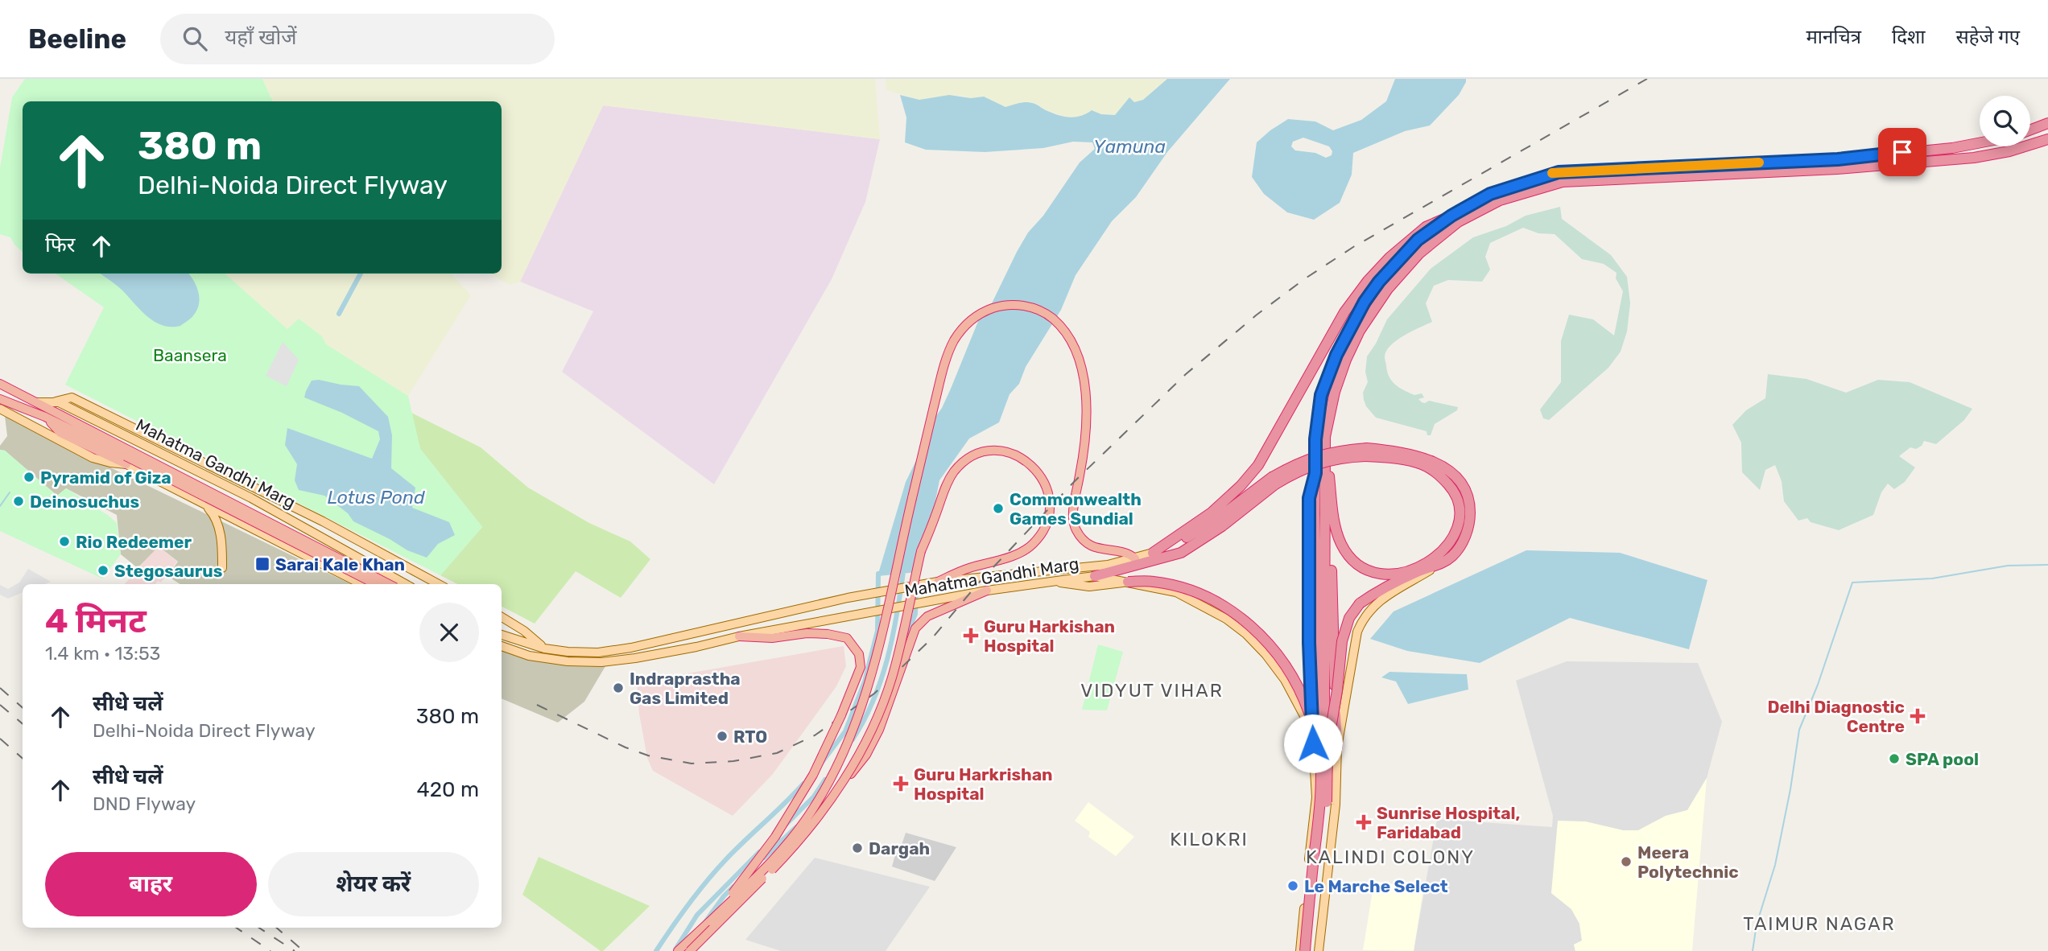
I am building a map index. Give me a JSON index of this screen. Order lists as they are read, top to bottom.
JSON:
{
  "streets": {
    "highway": ["Mahatma Gandhi Marg"]
  },
  "districts": [
    "VIDYUT VIHAR",
    "KILOKRI",
    "KALINDI COLONY",
    "TAIMUR NAGAR"
  ],
  "water": ["Yamuna", "Lotus Pond"],
  "parks": ["Baansera"],
  "places": {
    "other": [
      "Pyramid of Giza",
      "Deinosuchus",
      "Commonwealth Games Sundial",
      "Rio Redeemer",
      "Stegosaurus",
      "Indraprastha Gas Limited",
      "RTO",
      "SPA pool",
      "Dargah",
      "Meera Polytechnic",
      "Le Marche Select"
    ],
    "transit": ["Sarai Kale Khan"],
    "health": [
      "Guru Harkishan Hospital",
      "Delhi Diagnostic Centre",
      "Guru Harkrishan Hospital",
      "Sunrise Hospital, Faridabad"
    ]
  },
  "page": {
    "header": "Beeline",
    "search": "यहाँ खोजें",
    "nav": ["मानचित्र", "दिशा", "सहेजे गए"],
    "turn": ["380 m", "Delhi-Noida Direct Flyway"],
    "then": "फिर",
    "heading": ["4 मिनट", "1.4 km · 13:53"],
    "list": [
      {
        "name": "सीधे चलें",
        "note": "Delhi-Noida Direct Flyway",
        "value": "380 m"
      },
      {
        "name": "सीधे चलें",
        "note": "DND Flyway",
        "value": "420 m"
      }
    ],
    "buttons": ["बाहर", "शेयर करें"]
  }
}
